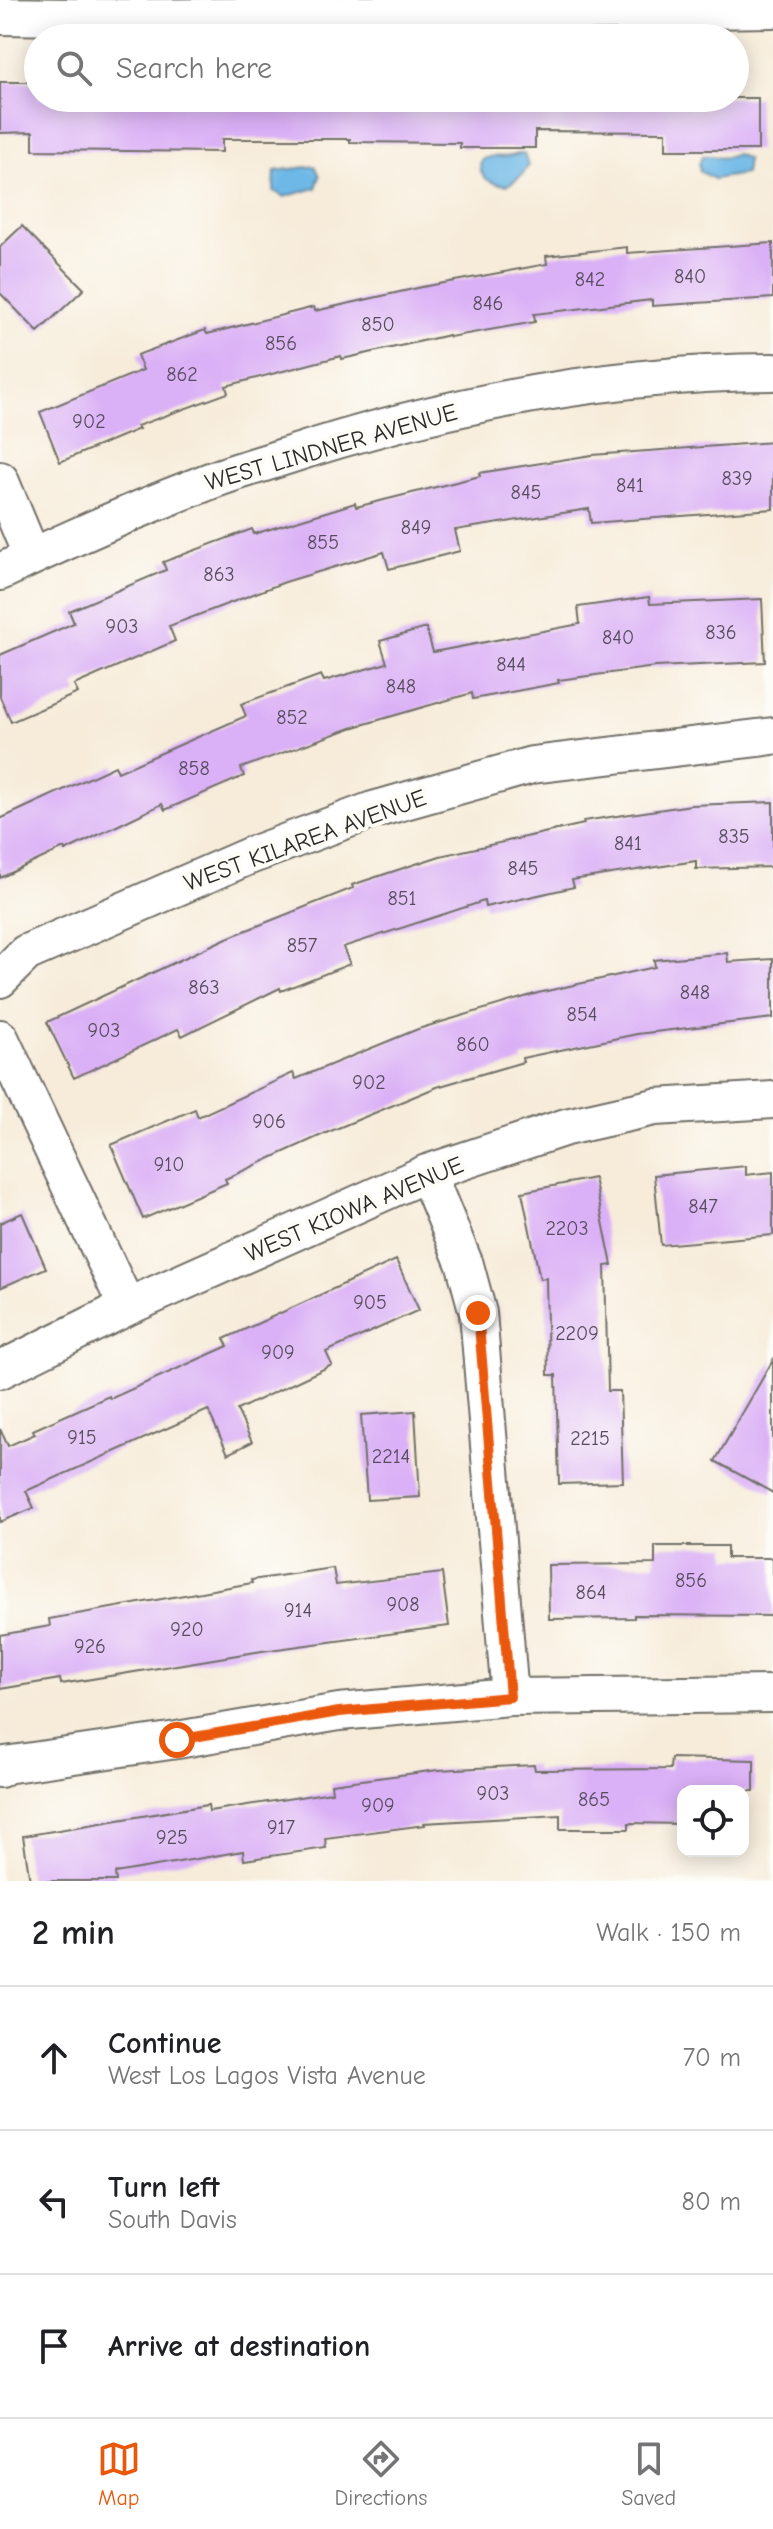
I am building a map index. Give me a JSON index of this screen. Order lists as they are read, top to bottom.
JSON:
{
  "streets": {
    "street": ["WEST LINDNER AVENUE", "WEST KILAREA AVENUE", "WEST KIOWA AVENUE"]
  },
  "house_numbers": [
    "840",
    "842",
    "846",
    "850",
    "856",
    "862",
    "902",
    "839",
    "841",
    "845",
    "849",
    "855",
    "863",
    "903",
    "836",
    "840",
    "844",
    "848",
    "852",
    "858",
    "835",
    "841",
    "845",
    "851",
    "857",
    "863",
    "848",
    "854",
    "903",
    "860",
    "902",
    "906",
    "910",
    "847",
    "2203",
    "905",
    "2209",
    "909",
    "915",
    "2215",
    "2214",
    "856",
    "864",
    "908",
    "914",
    "920",
    "926",
    "903",
    "865",
    "909",
    "917",
    "925"
  ],
  "page": {
    "search": "Search here",
    "heading": ["2 min", "Walk · 150 m"],
    "list": [
      ["Continue", "West Los Lagos Vista Avenue", "70 m"],
      ["Turn left", "South Davis", "80 m"],
      "Arrive at destination"
    ],
    "nav": ["Map", "Directions", "Saved"]
  }
}
